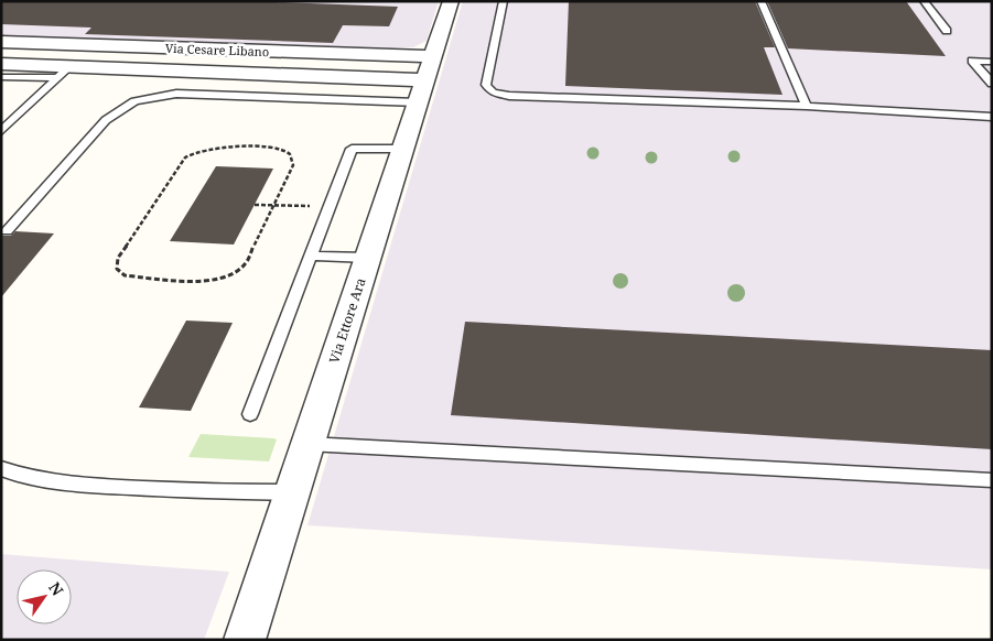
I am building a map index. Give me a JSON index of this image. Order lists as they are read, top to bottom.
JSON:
{
  "streets": {
    "street": ["Via Cesare Libano", "Via Ettore Ara"]
  },
  "crossings": [
    ["Via Cesare Libano", "Via Ettore Ara"]
  ],
  "north": "top right"
}
